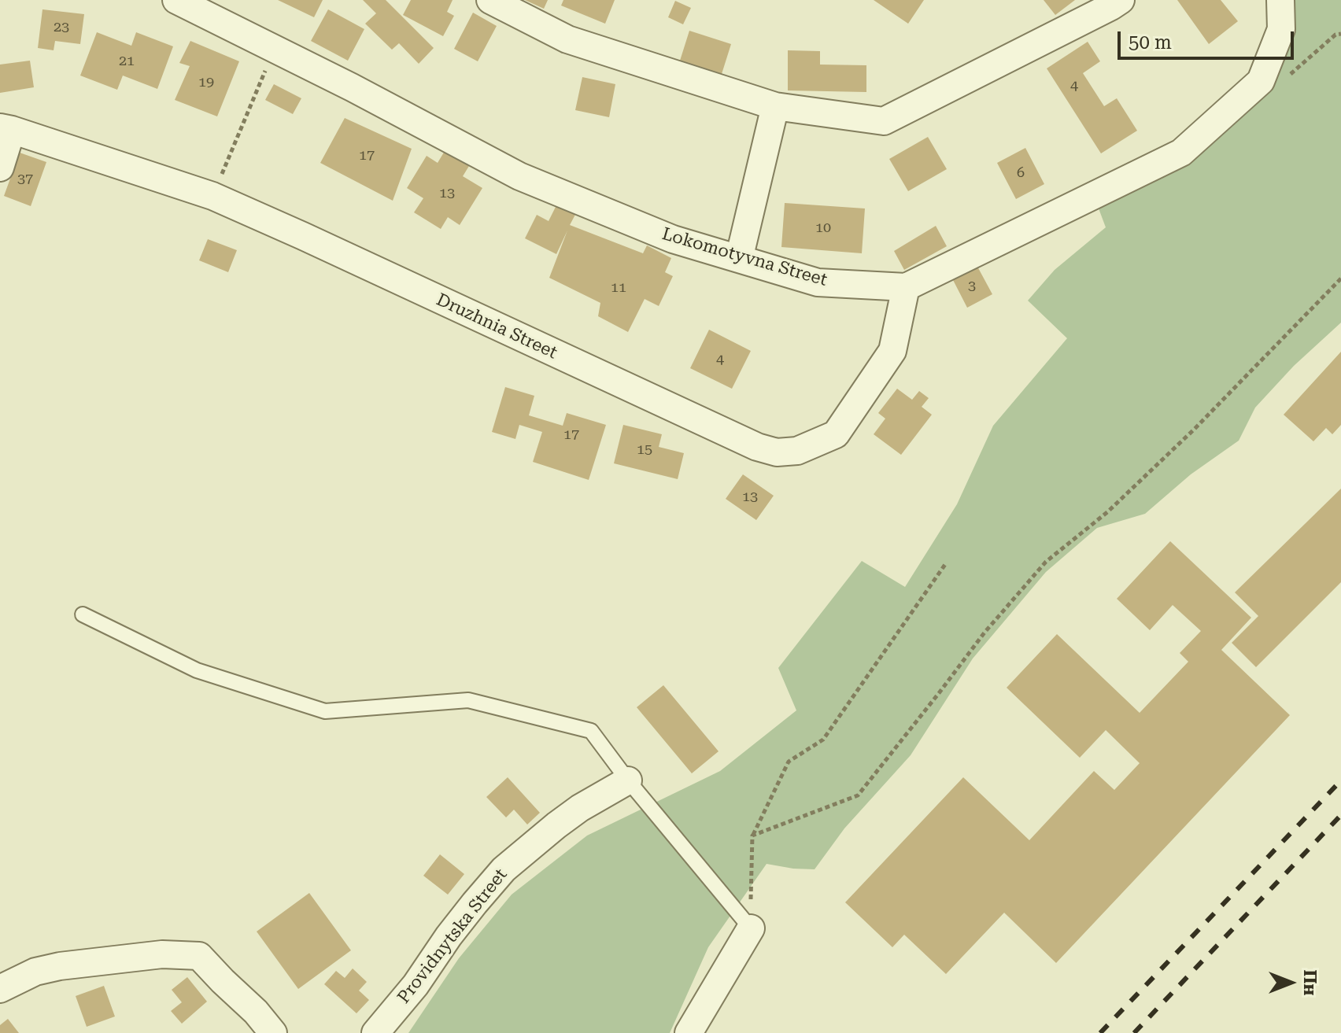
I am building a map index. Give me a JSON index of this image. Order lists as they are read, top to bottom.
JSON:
{
  "streets": {
    "street": ["Lokomotyvna Street", "Druzhnia Street", "Providnytska Street"]
  },
  "crossings": [
    ["Lokomotyvna Street", "Druzhnia Street"]
  ],
  "house_numbers": [
    "23",
    "21",
    "19",
    "4",
    "17",
    "6",
    "37",
    "13",
    "10",
    "3",
    "11",
    "4",
    "17",
    "15",
    "13"
  ],
  "scale_bar": "50 m",
  "north": "right"
}
